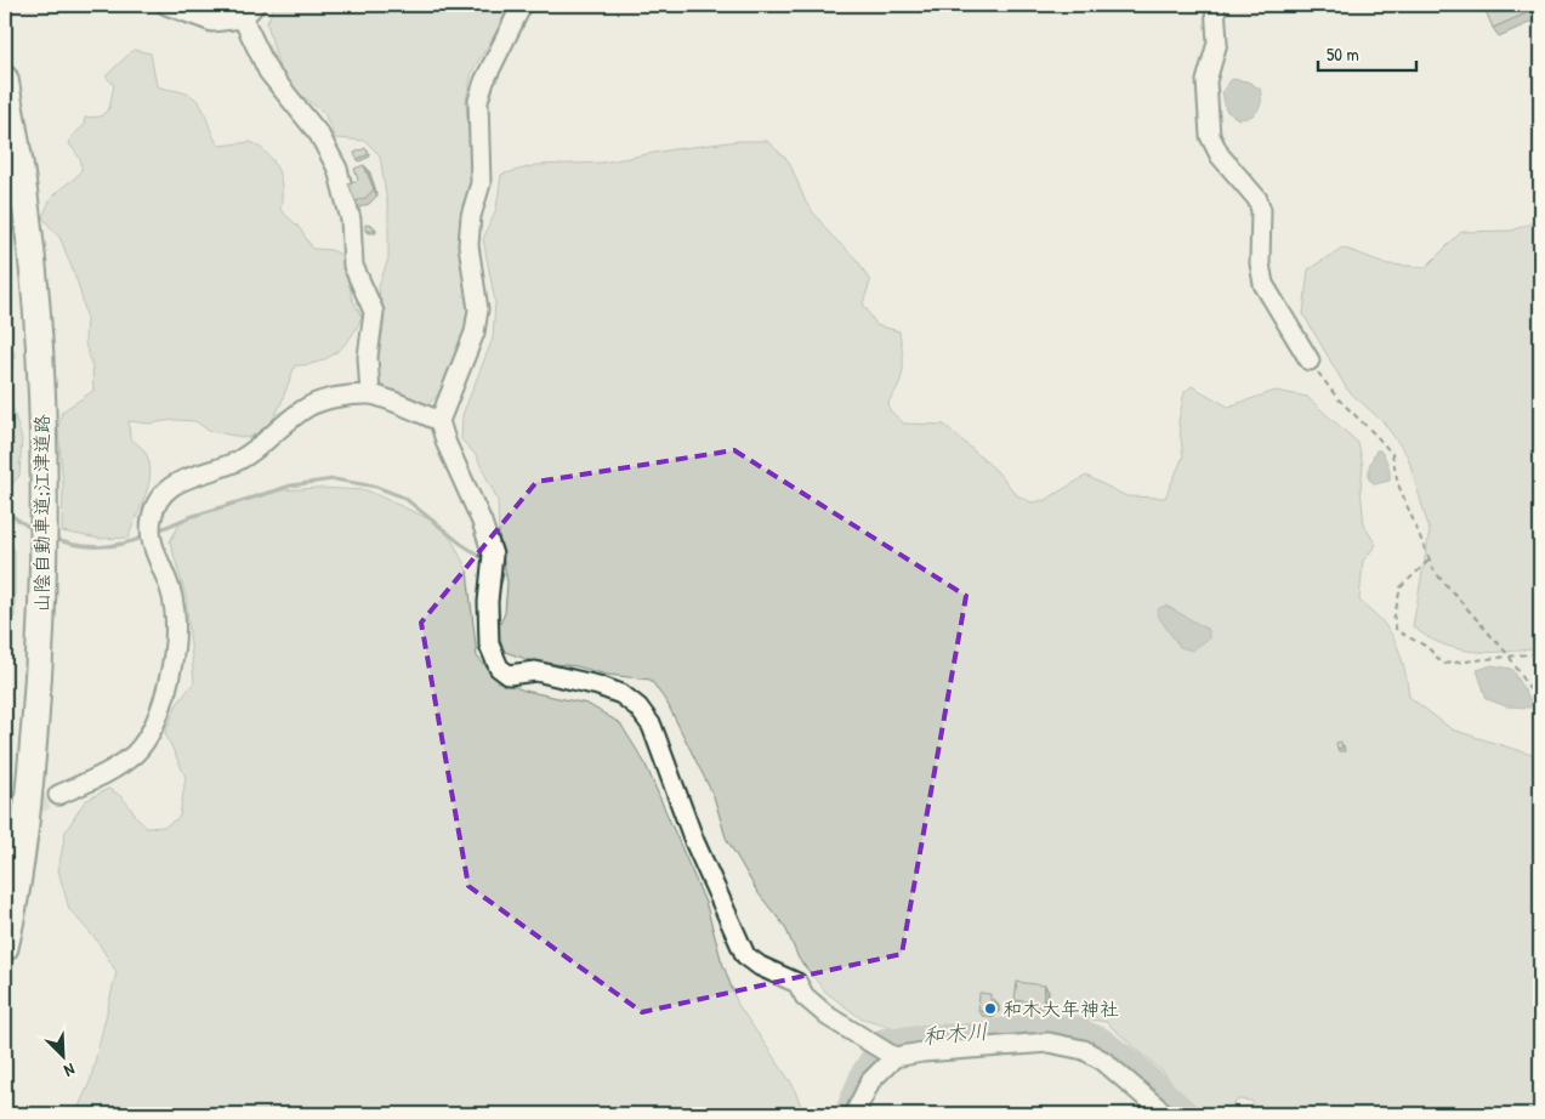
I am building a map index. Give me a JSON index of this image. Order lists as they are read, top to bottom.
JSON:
{
  "streets": {
    "highway": ["山陰自動車道;江津道路"]
  },
  "water": ["和木川"],
  "places": ["和木大年神社"],
  "scale_bar": "50 m",
  "north": "bottom right"
}
